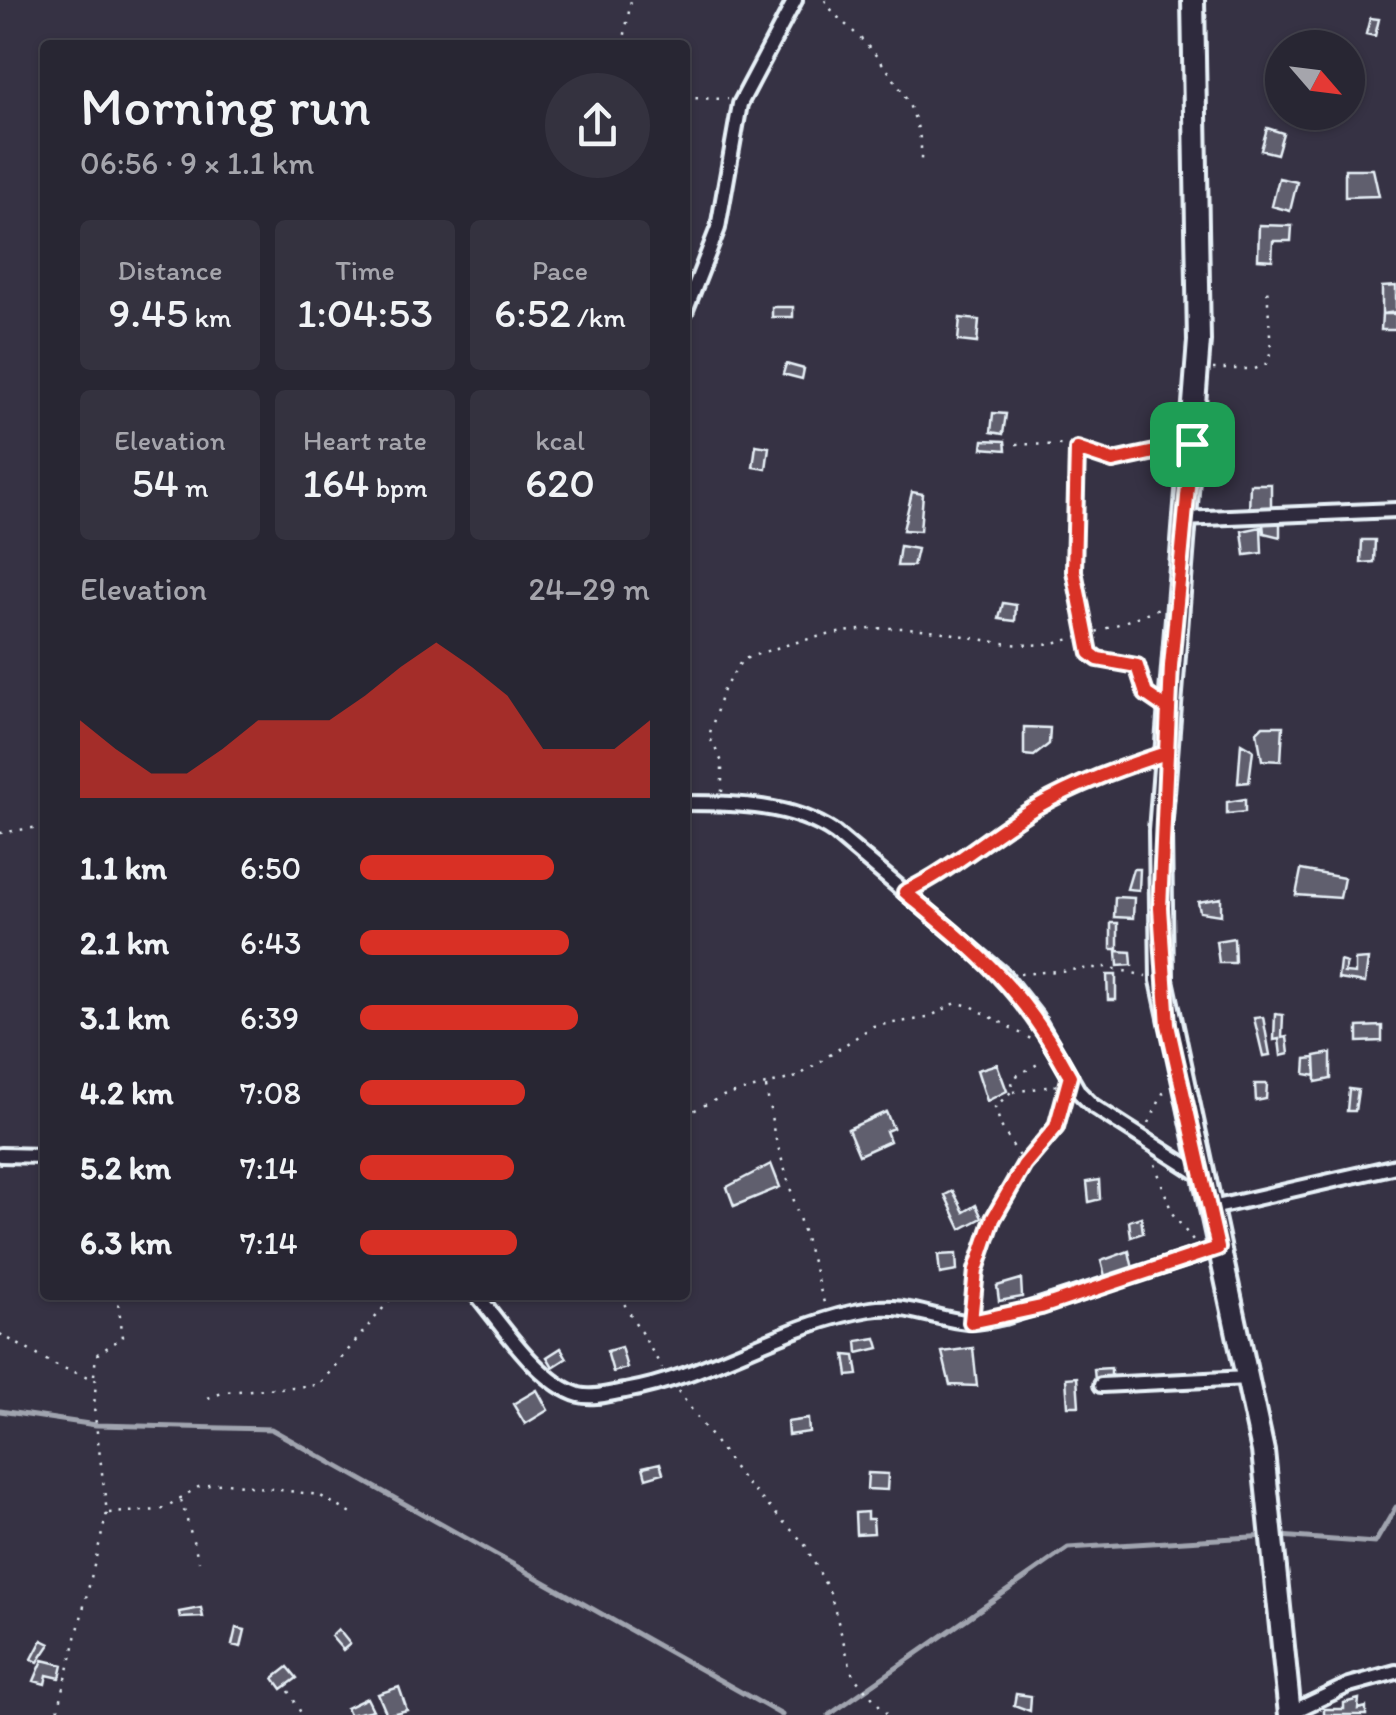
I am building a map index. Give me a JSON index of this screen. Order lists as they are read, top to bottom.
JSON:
{
  "north": "bottom right",
  "page": {
    "heading": ["Morning run", "06:56 · 9 × 1.1 km"],
    "stats": [
      ["Distance", "9.45 km"],
      ["Time", "1:04:53"],
      ["Pace", "6:52 /km"],
      ["Elevation", "54 m"],
      ["Heart rate", "164 bpm"],
      ["kcal", "620"]
    ],
    "chart": ["Elevation", "24–29 m"],
    "list": [
      {
        "name": "1.1 km",
        "note": "6:50"
      },
      {
        "name": "2.1 km",
        "note": "6:43"
      },
      {
        "name": "3.1 km",
        "note": "6:39"
      },
      {
        "name": "4.2 km",
        "note": "7:08"
      },
      {
        "name": "5.2 km",
        "note": "7:14"
      },
      {
        "name": "6.3 km",
        "note": "7:14"
      }
    ]
  }
}
